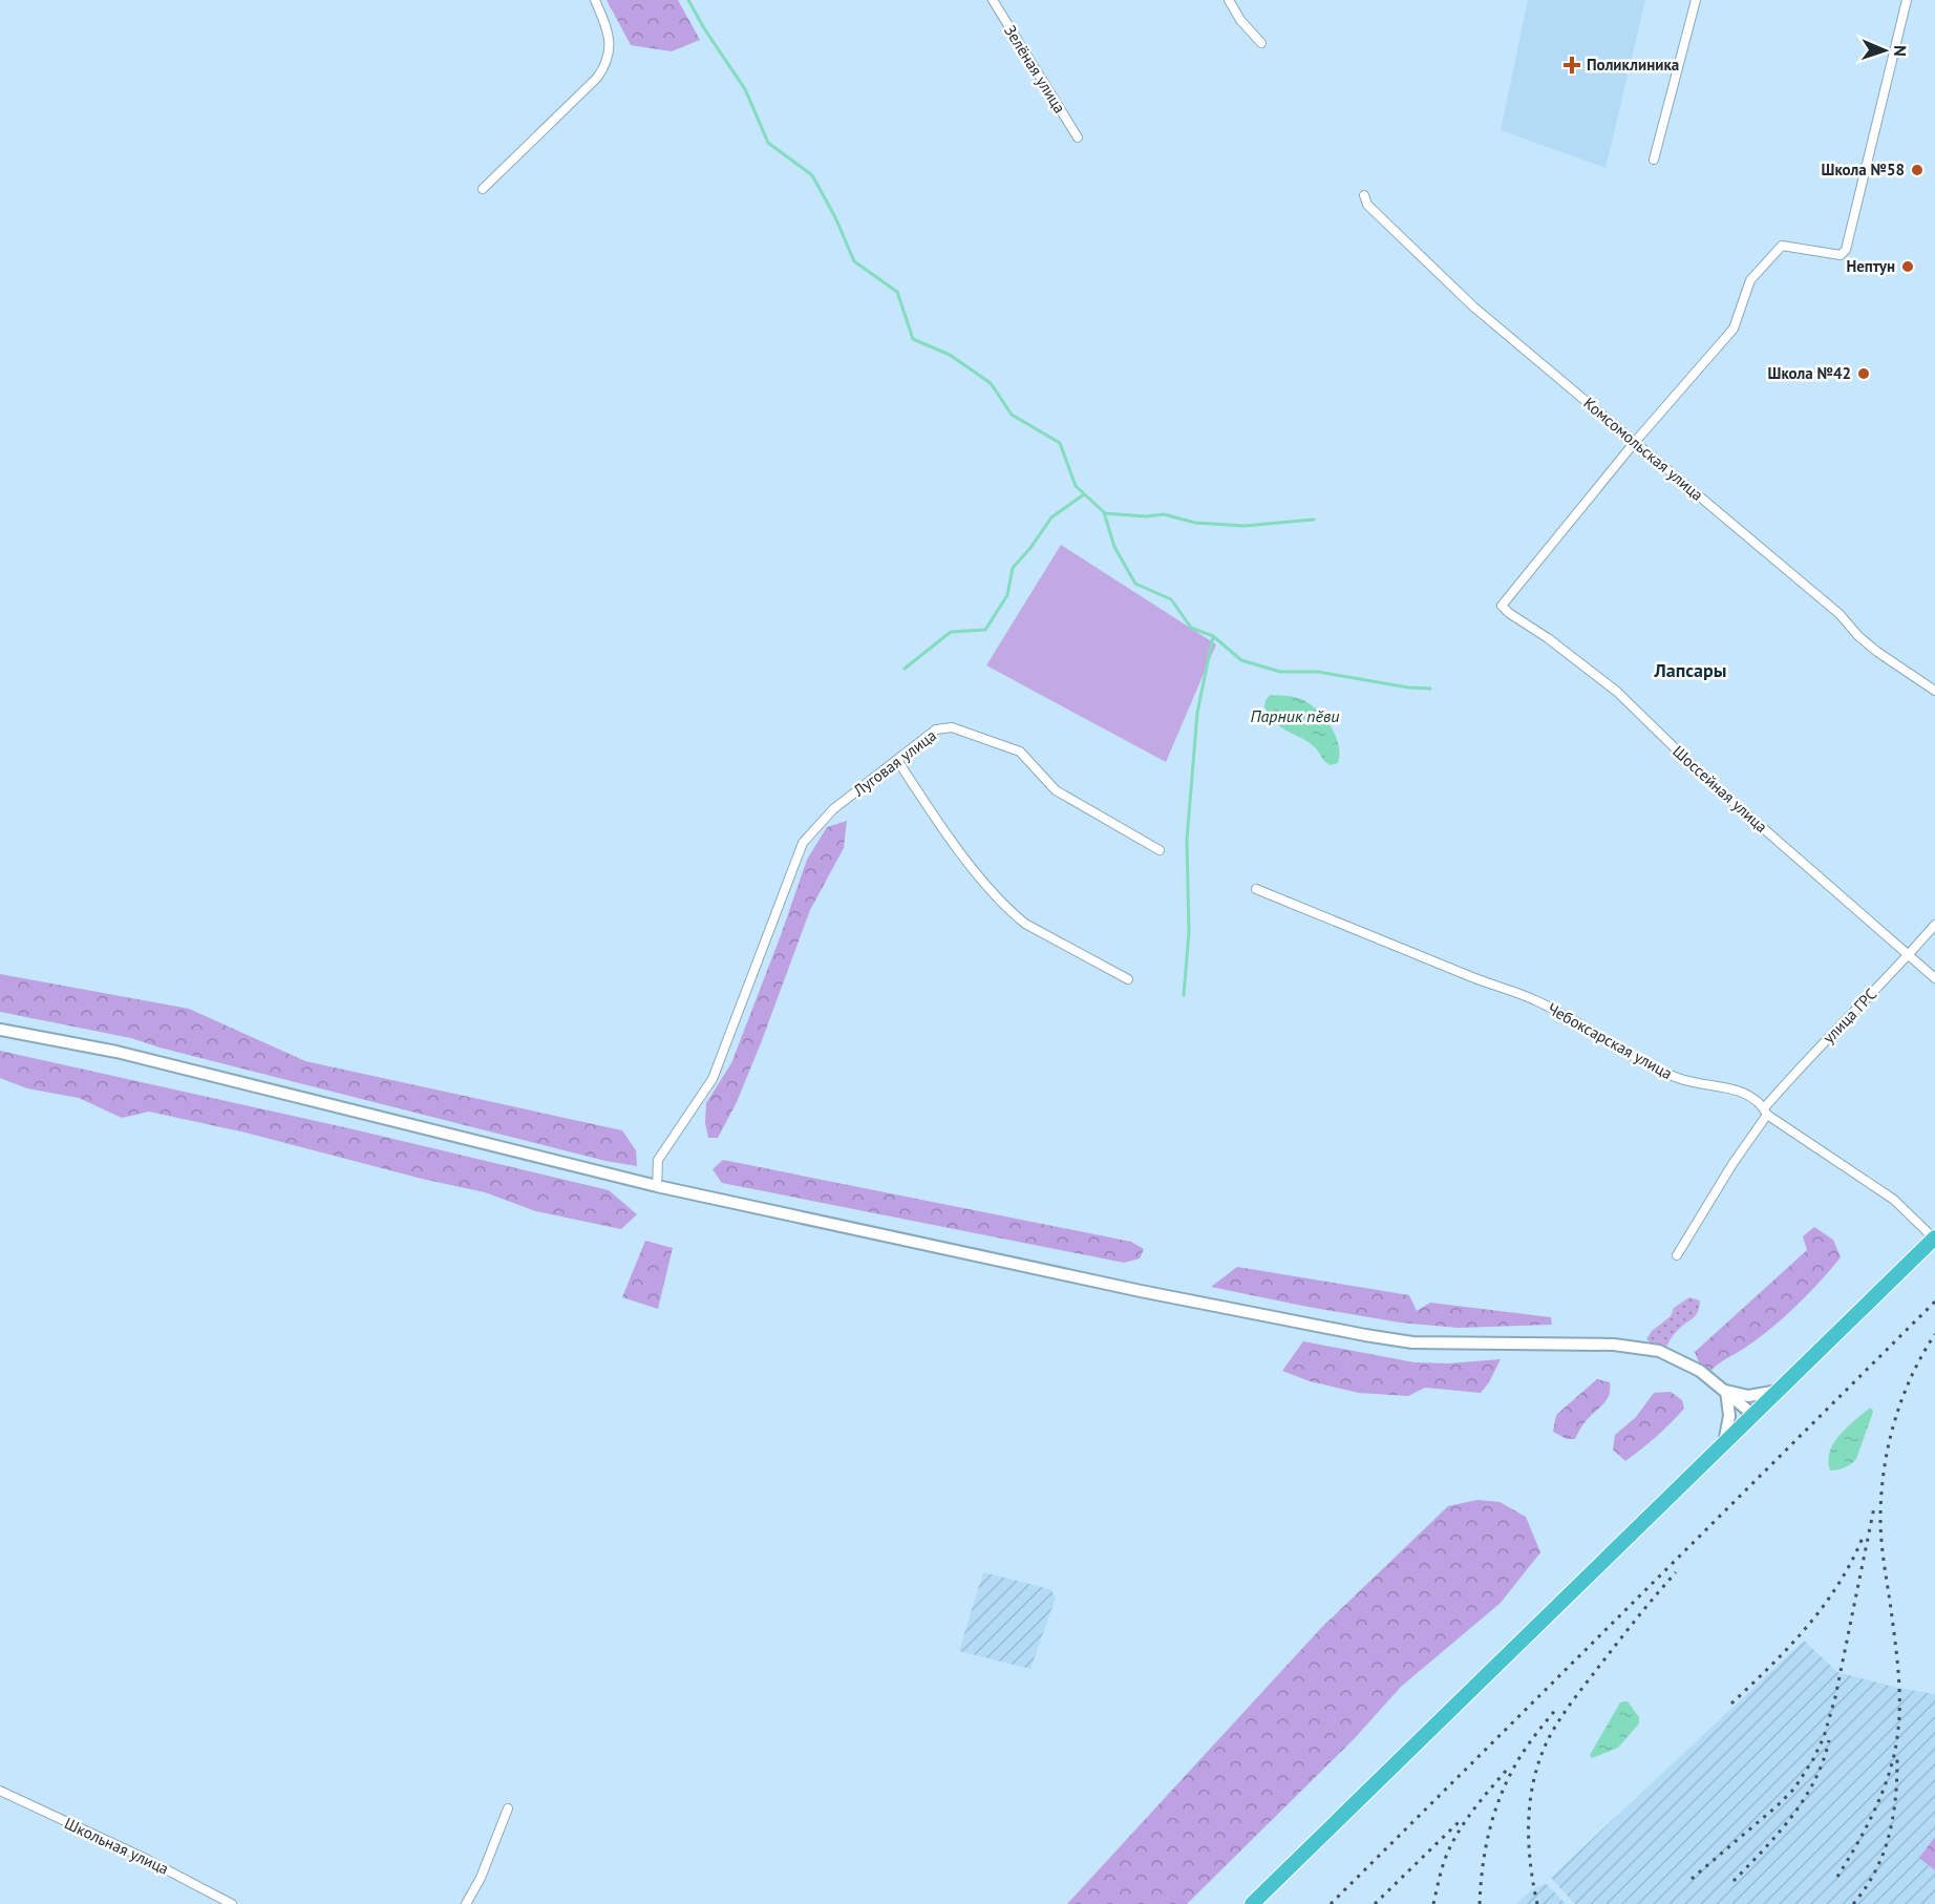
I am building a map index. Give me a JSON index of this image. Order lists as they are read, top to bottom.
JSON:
{
  "streets": {
    "street": [
      "Зелёная улица",
      "Комсомольская улица",
      "Луговая улица",
      "Шоссейная улица",
      "улица ГРС",
      "Чебоксарская улица",
      "Школьная улица"
    ]
  },
  "crossings": [
    ["Комсомольская улица", "Шоссейная улица"],
    ["Шоссейная улица", "улица ГРС"],
    ["улица ГРС", "Чебоксарская улица"]
  ],
  "districts": ["Лапсары"],
  "water": ["Парник пӗви"],
  "places": {
    "health": ["Поликлиника"],
    "other": ["Школа №58", "Нептун", "Школа №42"]
  },
  "north": "right"
}
